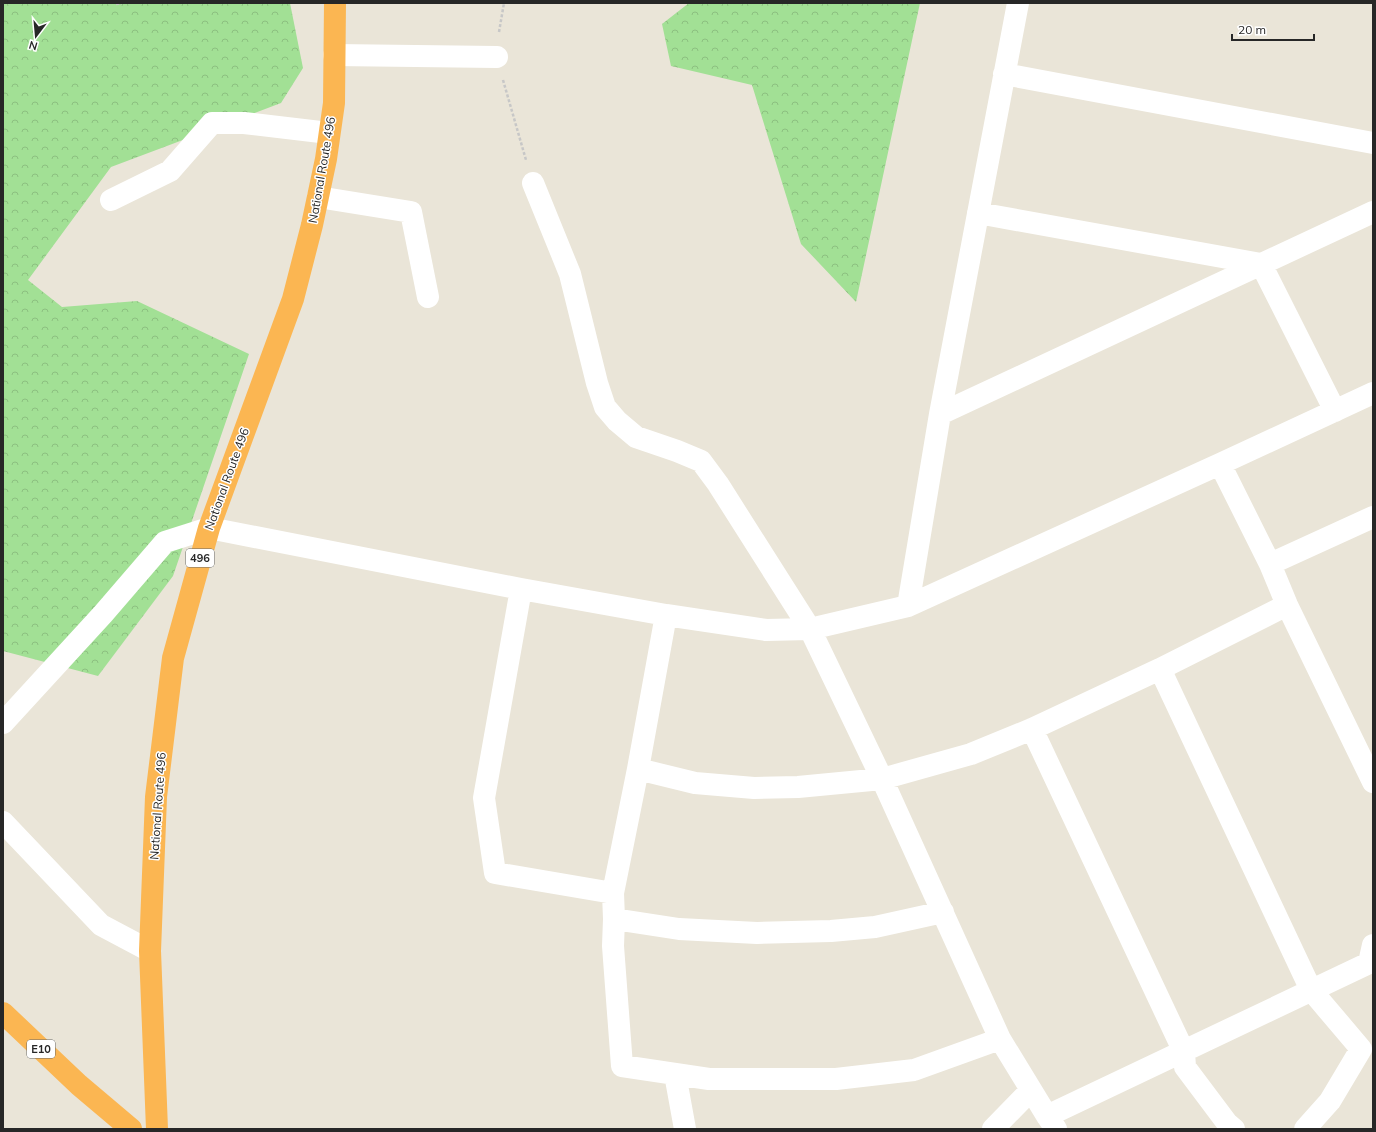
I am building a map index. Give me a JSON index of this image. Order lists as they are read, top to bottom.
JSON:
{
  "streets": {
    "highway": ["National Route 496", "496", "E10"]
  },
  "scale_bar": "20 m",
  "north": "bottom"
}
